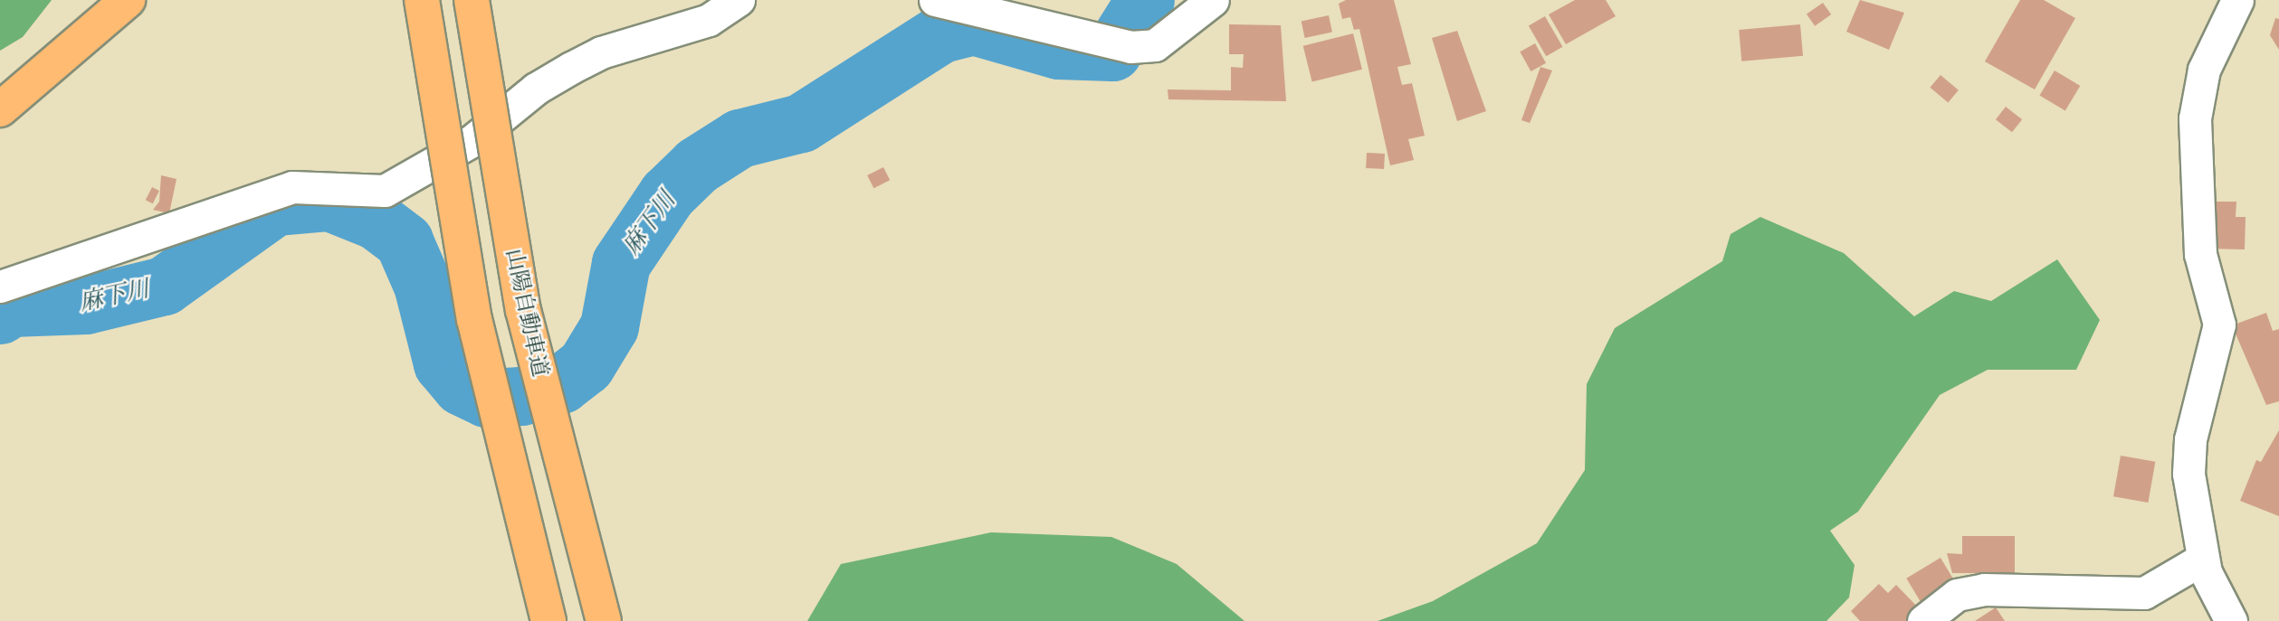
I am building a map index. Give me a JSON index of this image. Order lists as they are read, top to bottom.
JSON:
{
  "streets": {
    "main road": ["山陽自動車道"]
  },
  "water": ["麻下川"]
}
